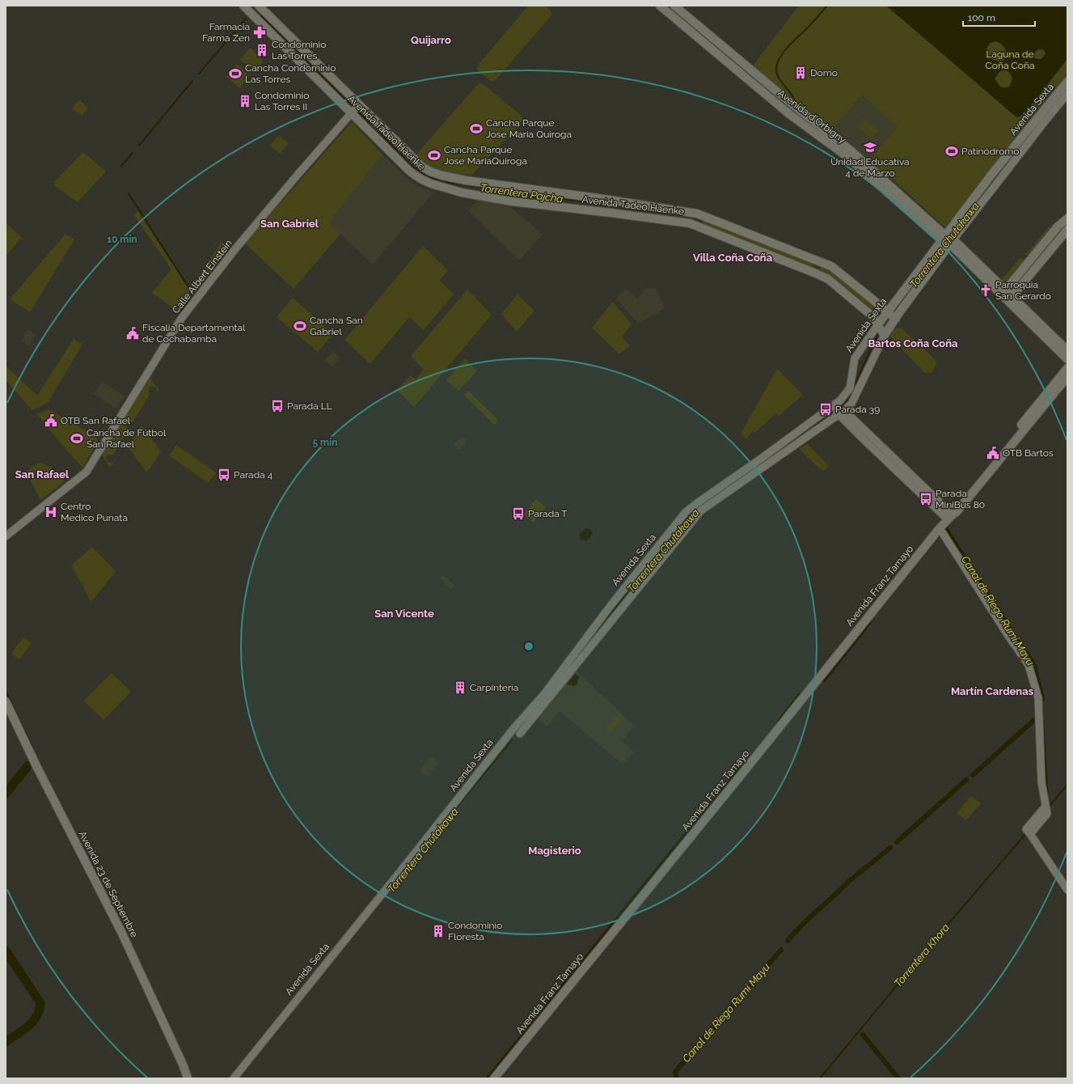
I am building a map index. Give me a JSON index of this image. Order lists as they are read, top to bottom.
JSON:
{
  "streets": {
    "main road": [
      "Avenida Sexta",
      "Avenida d'Orbigny",
      "Avenida Tadeo Haenke",
      "Avenida Franz Tamayo",
      "Avenida 23 de Septiembre"
    ],
    "street": ["Calle Albert Einstein"]
  },
  "crossings": [
    ["Avenida Sexta", "Avenida d'Orbigny"],
    ["Avenida Sexta", "Avenida Tadeo Haenke"],
    ["Avenida Tadeo Haenke", "Calle Albert Einstein"]
  ],
  "districts": [
    "Quijarro",
    "San Gabriel",
    "Villa Coña Coña",
    "Bartos Coña Coña",
    "San Rafael",
    "San Vicente",
    "Martín Cardenas",
    "Magisterio"
  ],
  "water": [
    "Torrentera Pajcha",
    "Torrentera Chutakawa",
    "Canal de Riego Rumi Mayu",
    "Torrentera Khora"
  ],
  "parks": ["Laguna de Coña Coña"],
  "places": {
    "pharmacy": ["Farmacia Farma Zen"],
    "building": [
      "Condominio Las Torres",
      "Domo",
      "Condominio Las Torres II",
      "Carpinteria",
      "Condominio Floresta"
    ],
    "sports": [
      "Cancha Condominio Las Torres",
      "Cancha Parque Jose Maria Quiroga",
      "Patinódromo",
      "Cancha Parque Jose MariaQuiroga",
      "Cancha San Gabriel",
      "Cancha de Fútbol San Rafael"
    ],
    "school or university": ["Unidad Educativa 4 de Marzo"],
    "church": ["Parroquia San Gerardo"],
    "public building": ["Fiscalia Departamental de Cochabamba", "OTB San Rafael", "OTB Bartos"],
    "bus stop": [
      "Parada LL",
      "Parada 39",
      "Parada 4",
      "Parada MiniBus 80",
      "Parada T"
    ],
    "hospital": ["Centro Medico Punata"]
  },
  "scale_bar": "100 m",
  "rings": ["10 min", "5 min"]
}
